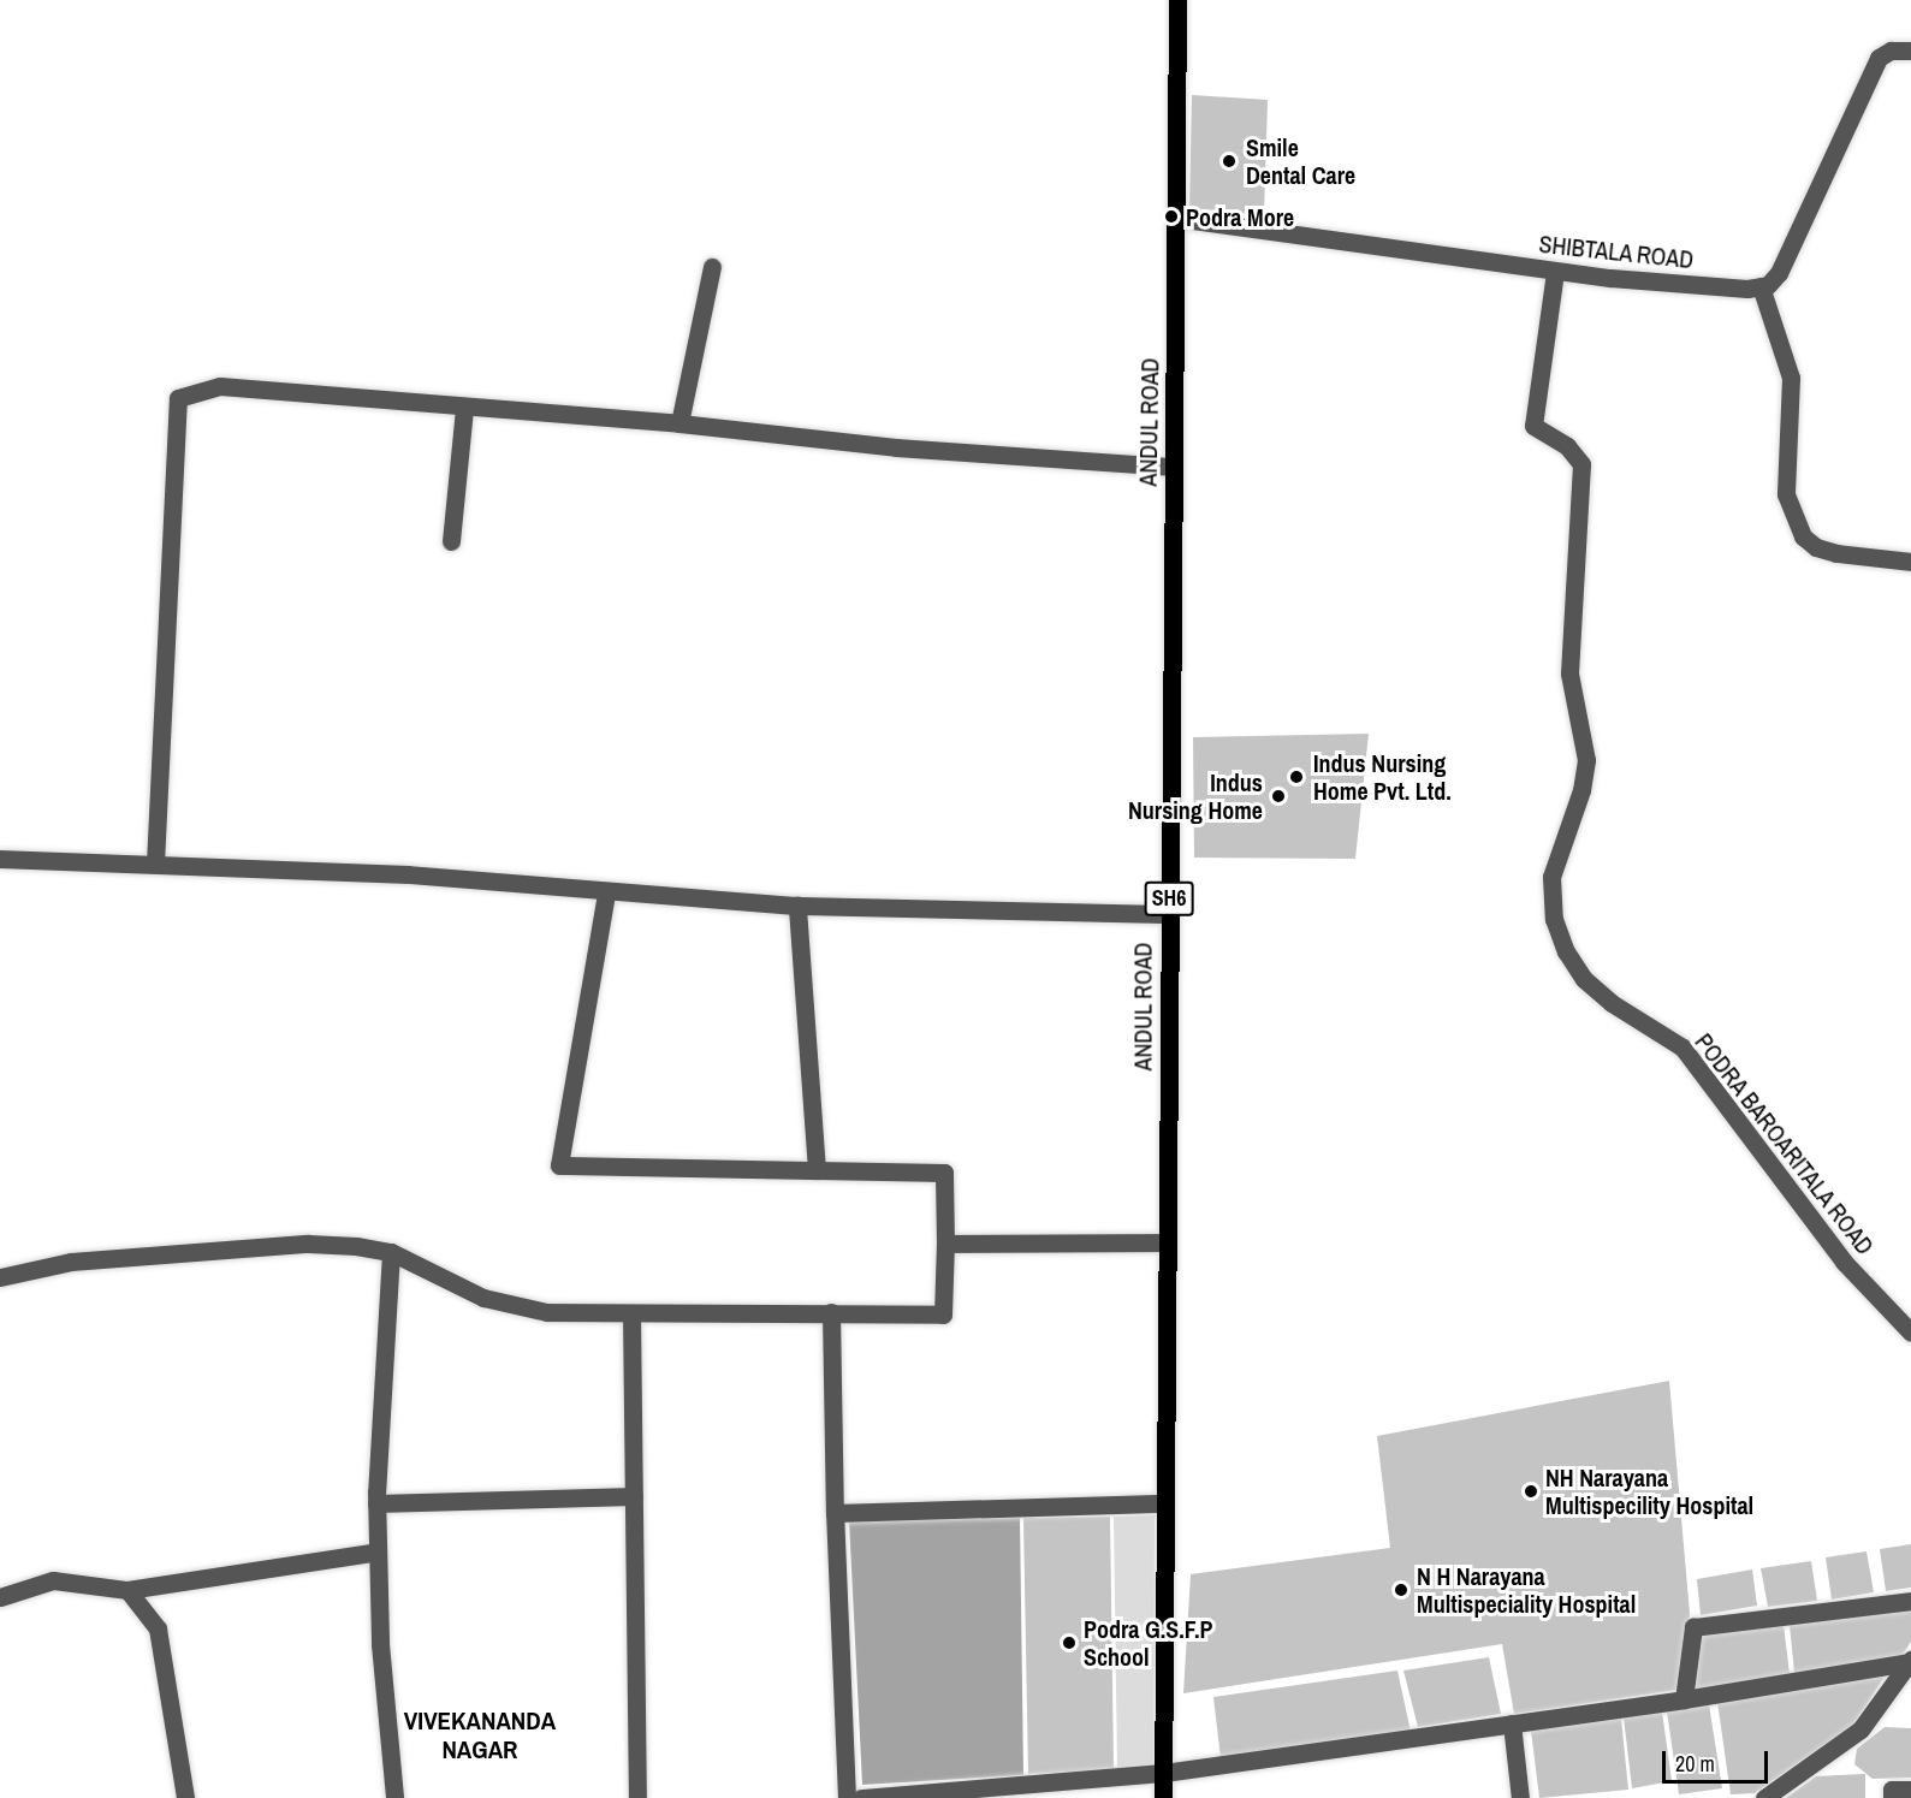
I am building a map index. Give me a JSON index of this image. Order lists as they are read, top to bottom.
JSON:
{
  "streets": {
    "main road": ["ANDUL ROAD", "SH6"],
    "street": ["SHIBTALA ROAD", "PODRA BAROARITALA ROAD"]
  },
  "crossings": [
    ["SHIBTALA ROAD", "ANDUL ROAD"],
    ["SHIBTALA ROAD", "PODRA BAROARITALA ROAD"]
  ],
  "districts": ["VIVEKANANDA NAGAR"],
  "places": [
    "Smile Dental Care",
    "Podra More",
    "Indus Nursing Home Pvt. Ltd.",
    "Indus Nursing Home",
    "NH Narayana Multispecility Hospital",
    "N H Narayana Multispeciality Hospital",
    "Podra G.S.F.P School"
  ],
  "scale_bar": "20 m"
}
